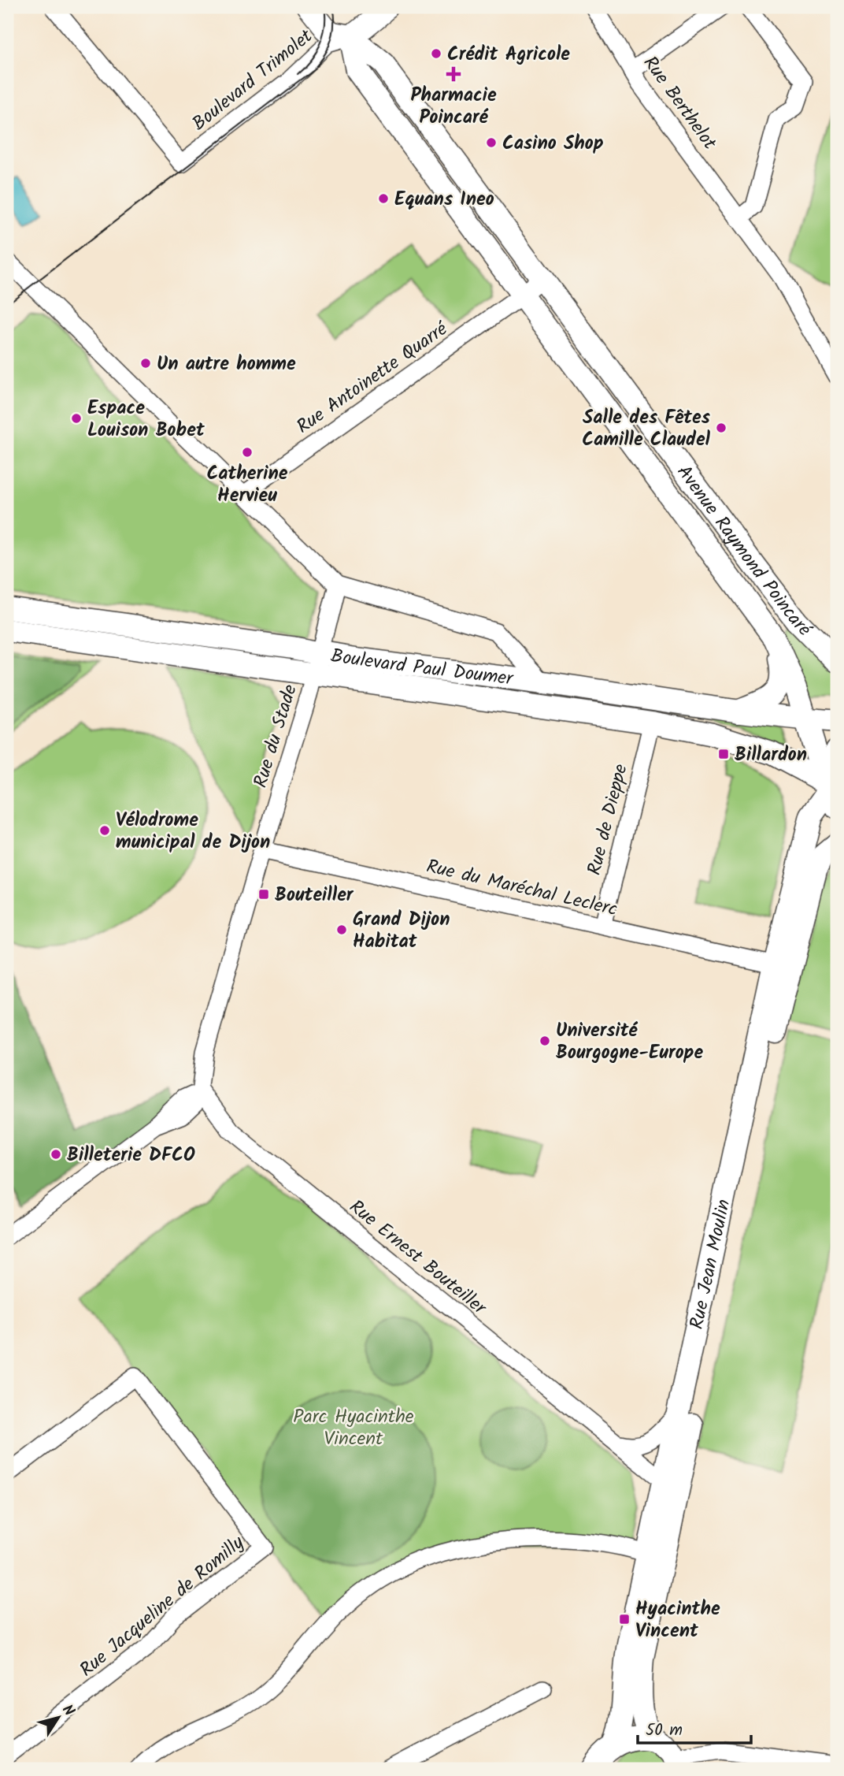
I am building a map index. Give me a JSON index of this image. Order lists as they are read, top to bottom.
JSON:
{
  "streets": {
    "main road": ["Avenue Raymond Poincaré", "Boulevard Paul Doumer", "Rue Jean Moulin"],
    "street": [
      "Boulevard Trimolet",
      "Rue Berthelot",
      "Rue Antoinette Quarré",
      "Rue du Stade",
      "Rue de Dieppe",
      "Rue du Maréchal Leclerc",
      "Rue Ernest Bouteiller",
      "Rue Jacqueline de Romilly"
    ]
  },
  "crossings": [
    ["Boulevard Trimolet", "Avenue Raymond Poincaré"],
    ["Rue Antoinette Quarré", "Avenue Raymond Poincaré"],
    ["Avenue Raymond Poincaré", "Boulevard Paul Doumer"],
    ["Avenue Raymond Poincaré", "Rue Jean Moulin"],
    ["Boulevard Paul Doumer", "Rue du Stade"],
    ["Boulevard Paul Doumer", "Rue de Dieppe"],
    ["Boulevard Paul Doumer", "Rue Jean Moulin"],
    ["Rue du Stade", "Rue du Maréchal Leclerc"],
    ["Rue du Stade", "Rue Ernest Bouteiller"],
    ["Rue de Dieppe", "Rue du Maréchal Leclerc"],
    ["Rue du Maréchal Leclerc", "Rue Jean Moulin"],
    ["Rue Ernest Bouteiller", "Rue Jean Moulin"]
  ],
  "parks": ["Parc Hyacinthe Vincent"],
  "places": {
    "other": [
      "Crédit Agricole",
      "Casino Shop",
      "Equans Ineo",
      "Un autre homme",
      "Espace Louison Bobet",
      "Salle des Fêtes Camille Claudel",
      "Catherine Hervieu",
      "Vélodrome municipal de Dijon",
      "Grand Dijon Habitat",
      "Université Bourgogne-Europe",
      "Billeterie DFCO"
    ],
    "health": ["Pharmacie Poincaré"],
    "transit": ["Billardon", "Bouteiller", "Hyacinthe Vincent"]
  },
  "scale_bar": "50 m",
  "north": "top right"
}
